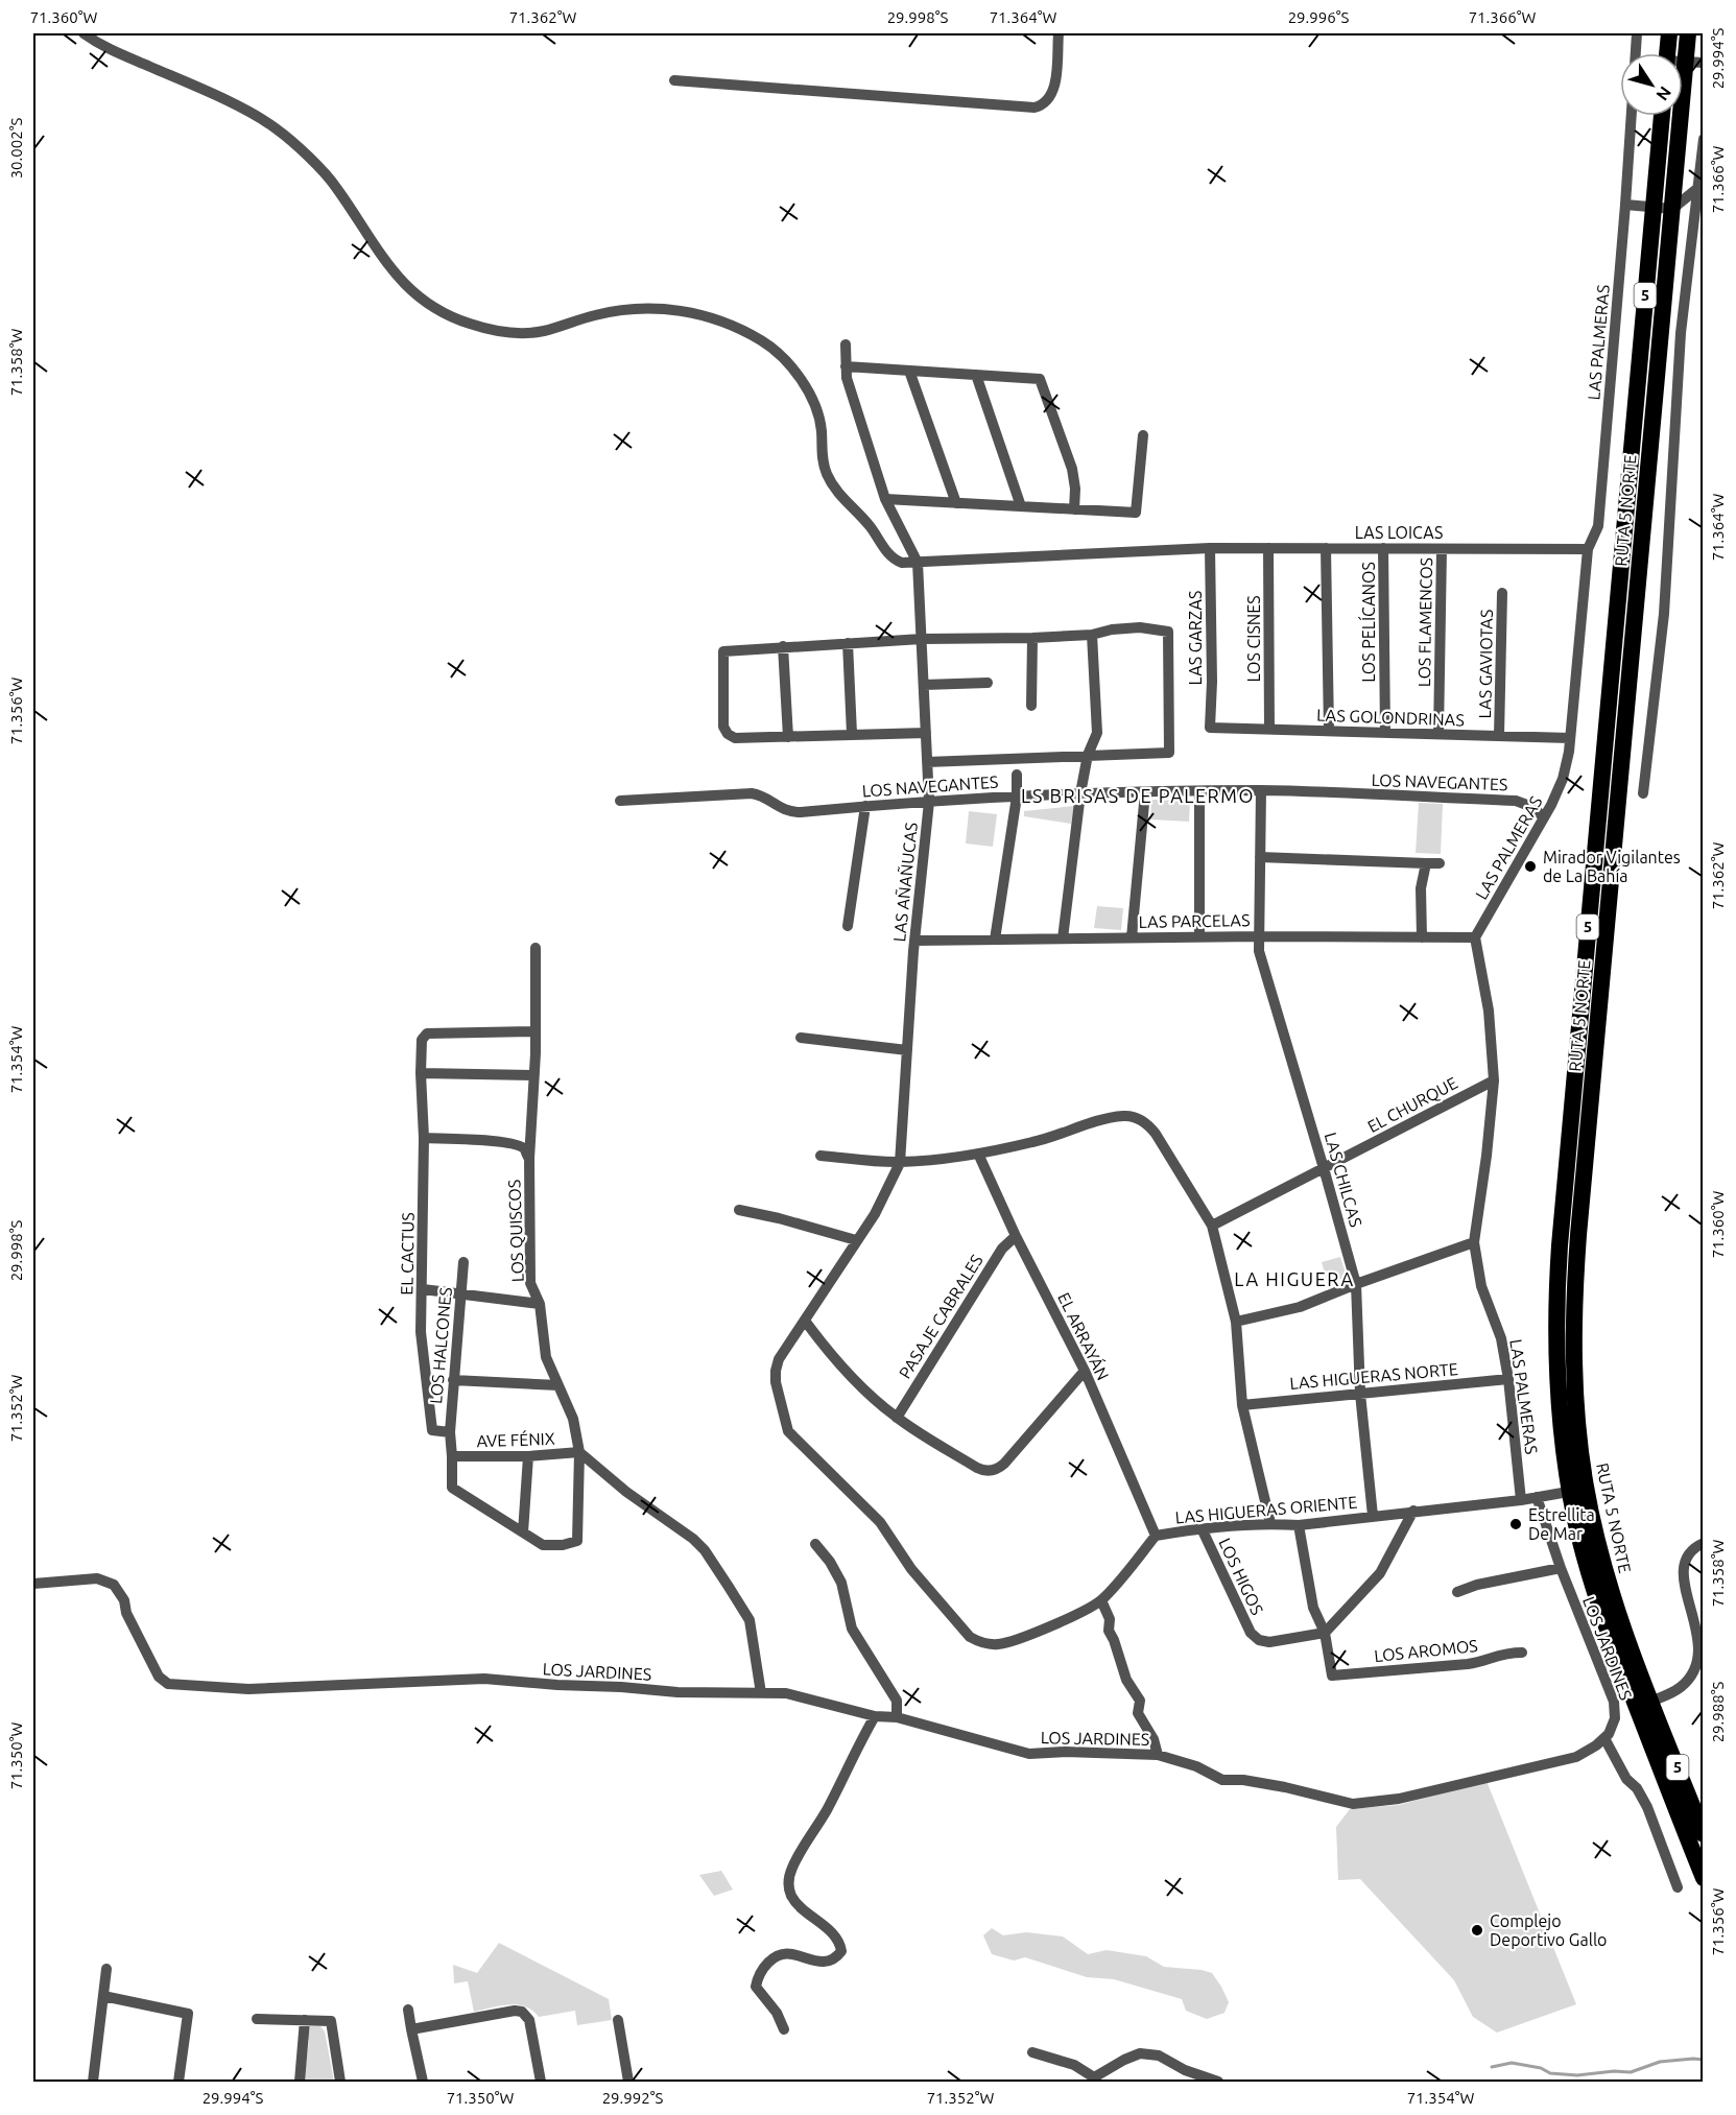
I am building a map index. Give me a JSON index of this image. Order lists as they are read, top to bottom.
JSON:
{
  "streets": {
    "highway": ["5", "RUTA 5 NORTE"],
    "street": [
      "LAS PALMERAS",
      "LAS LOICAS",
      "LOS PELÍCANOS",
      "LOS FLAMENCOS",
      "LAS GARZAS",
      "LOS CISNES",
      "LAS GAVIOTAS",
      "LAS GOLONDRINAS",
      "LOS NAVEGANTES",
      "LAS AÑAÑUCAS",
      "LAS PARCELAS",
      "EL CHURQUE",
      "LAS CHILCAS",
      "LOS QUISCOS",
      "EL CACTUS",
      "PASAJE CABRALES",
      "EL ARRAYÁN",
      "LOS HALCONES",
      "LAS HIGUERAS NORTE",
      "AVE FÉNIX",
      "LAS HIGUERAS ORIENTE",
      "LOS HIGOS",
      "LOS JARDINES",
      "LOS AROMOS"
    ]
  },
  "crossings": [
    ["LAS PALMERAS", "LAS LOICAS"],
    ["LAS PALMERAS", "LAS GOLONDRINAS"],
    ["LAS PALMERAS", "LOS NAVEGANTES"],
    ["LAS PALMERAS", "LAS PARCELAS"],
    ["LAS PALMERAS", "EL CHURQUE"],
    ["LAS PALMERAS", "LAS HIGUERAS NORTE"],
    ["LAS PALMERAS", "LAS HIGUERAS ORIENTE"],
    ["RUTA 5 NORTE", "LAS HIGUERAS ORIENTE"],
    ["LAS LOICAS", "LOS PELÍCANOS"],
    ["LAS LOICAS", "LOS FLAMENCOS"],
    ["LAS LOICAS", "LAS GARZAS"],
    ["LAS LOICAS", "LOS CISNES"],
    ["LAS LOICAS", "LAS AÑAÑUCAS"],
    ["LOS PELÍCANOS", "LAS GOLONDRINAS"],
    ["LOS FLAMENCOS", "LAS GOLONDRINAS"],
    ["LAS GARZAS", "LAS GOLONDRINAS"],
    ["LOS CISNES", "LAS GOLONDRINAS"],
    ["LAS GAVIOTAS", "LAS GOLONDRINAS"],
    ["LOS NAVEGANTES", "LAS AÑAÑUCAS"],
    ["LOS NAVEGANTES", "LAS CHILCAS"],
    ["LAS AÑAÑUCAS", "LAS PARCELAS"],
    ["LAS AÑAÑUCAS", "LAS HIGUERAS ORIENTE"],
    ["LAS PARCELAS", "LAS CHILCAS"],
    ["EL CHURQUE", "LAS CHILCAS"],
    ["LAS CHILCAS", "LAS HIGUERAS NORTE"],
    ["LAS CHILCAS", "LAS HIGUERAS ORIENTE"],
    ["LOS QUISCOS", "EL CACTUS"],
    ["LOS QUISCOS", "AVE FÉNIX"],
    ["EL CACTUS", "LOS HALCONES"],
    ["PASAJE CABRALES", "EL ARRAYÁN"],
    ["EL ARRAYÁN", "LAS HIGUERAS ORIENTE"],
    ["LAS HIGUERAS ORIENTE", "LOS HIGOS"],
    ["LAS HIGUERAS ORIENTE", "LOS JARDINES"],
    ["LOS HIGOS", "LOS AROMOS"]
  ],
  "districts": ["LS BRISAS DE PALERMO", "LA HIGUERA"],
  "places": ["Mirador Vigilantes de La Bahía", "Estrellita De Mar", "Complejo Deportivo Gallo"],
  "north": "bottom right",
  "coordinates": [
    "71.360°W",
    "71.362°W",
    "29.998°S",
    "71.364°W",
    "29.996°S",
    "71.366°W",
    "29.994°S",
    "30.002°S",
    "71.358°W",
    "71.356°W",
    "71.354°W",
    "71.352°W",
    "29.988°S",
    "71.350°W",
    "29.992°S"
  ]
}
